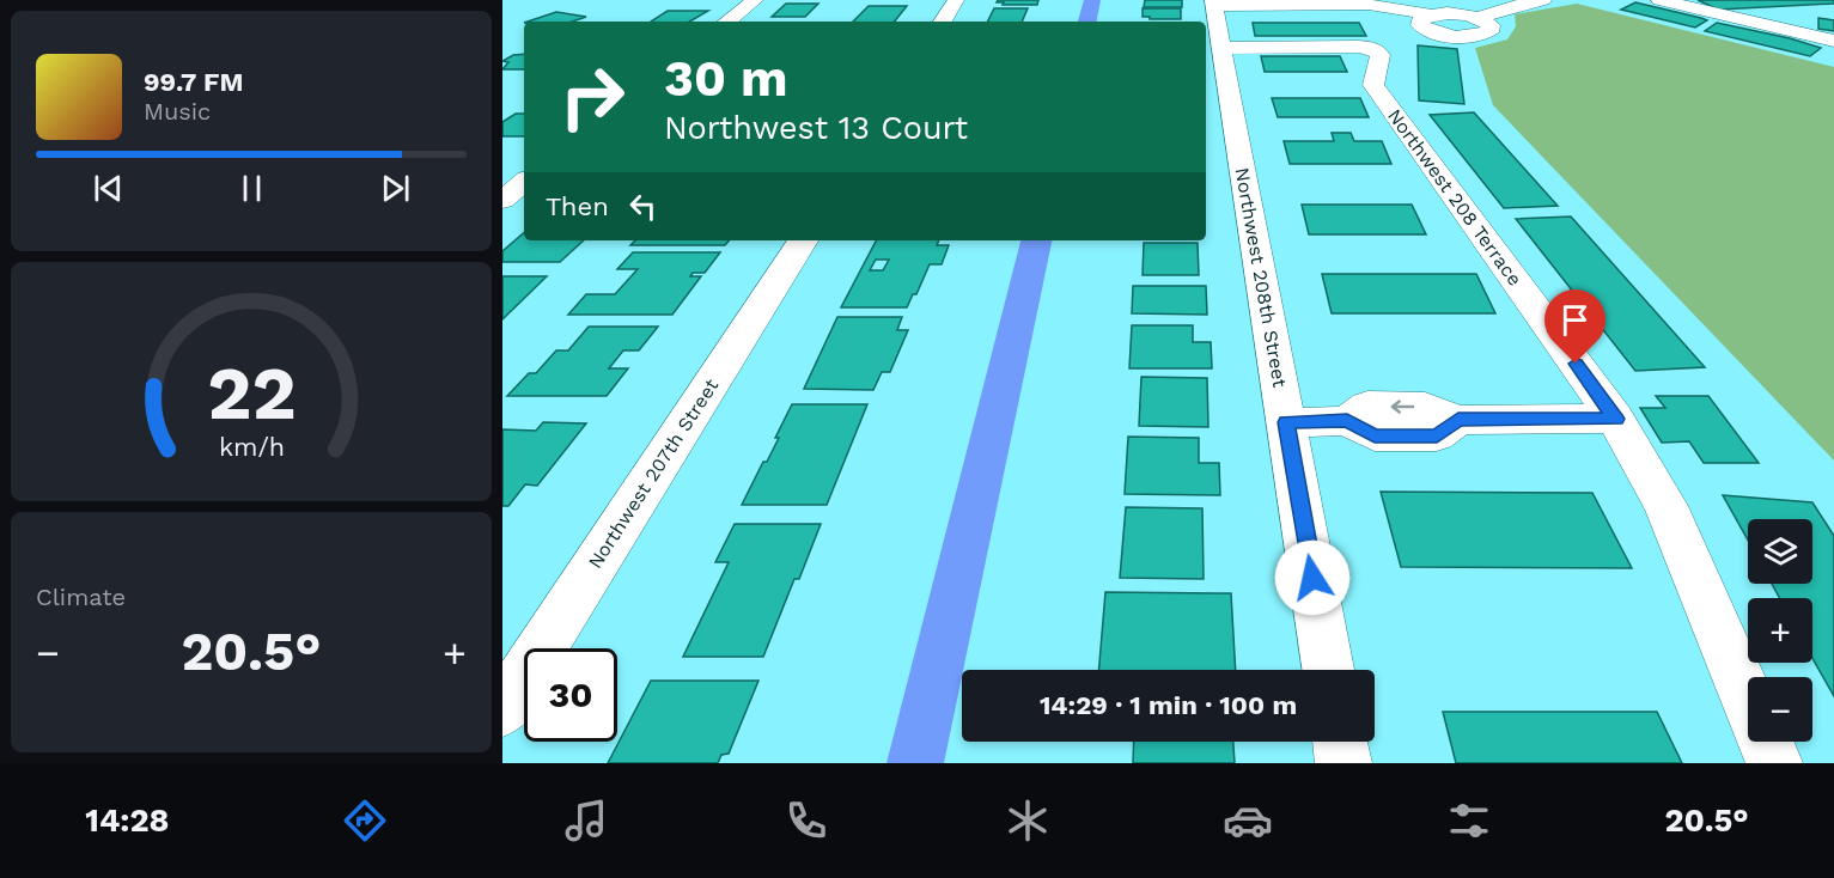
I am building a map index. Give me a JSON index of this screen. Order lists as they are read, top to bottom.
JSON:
{
  "streets": {
    "street": ["Northwest 208 Terrace", "Northwest 208th Street", "Northwest 207th Street"]
  },
  "crossings": [
    ["Northwest 208 Terrace", "Northwest 208th Street"]
  ],
  "page": {
    "turn": ["30 m", "Northwest 13 Court"],
    "song": ["99.7 FM", "Music"],
    "then": "Then",
    "tile": "Climate",
    "map_buttons": ["+", "−"],
    "heat": ["−", "20.5°", "+"],
    "limit": "30",
    "trip": "14:29 · 1 min · 100 m",
    "tabs": ["14:28", "20.5°"],
    "gauge": ["22", "km/h"]
  }
}
